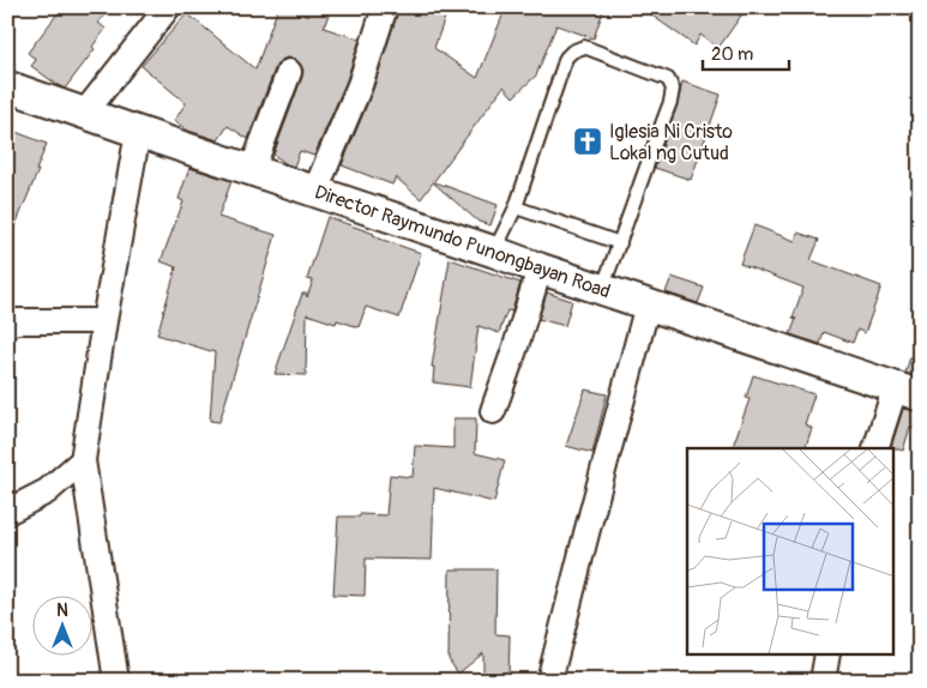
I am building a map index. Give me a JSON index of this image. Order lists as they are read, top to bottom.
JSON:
{
  "streets": {
    "street": ["Director Raymundo Punongbayan Road"]
  },
  "places": {
    "church": ["Iglesia Ni Cristo Lokal ng Cutud"]
  },
  "scale_bar": "20 m",
  "north": "top"
}
